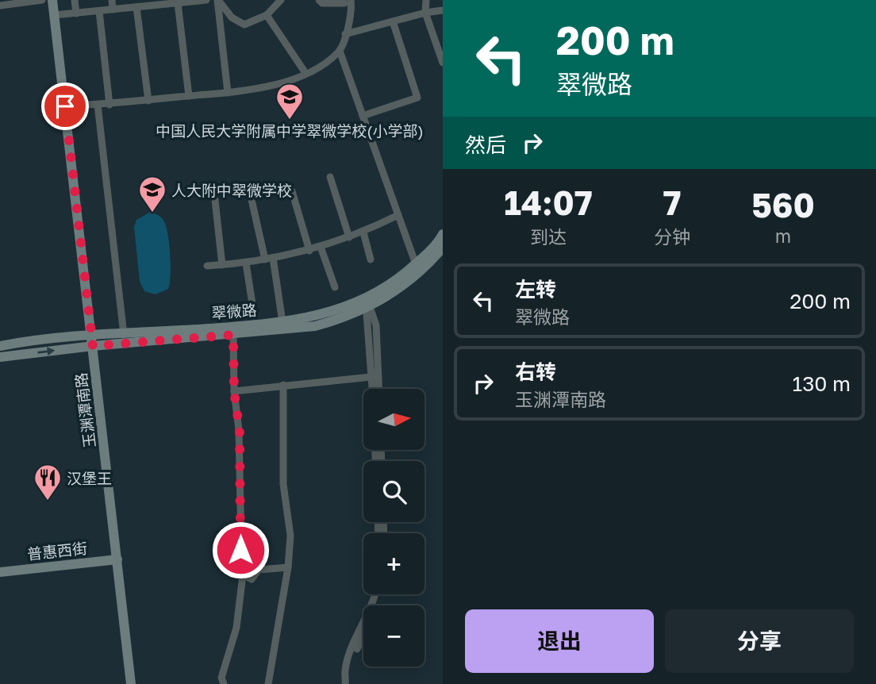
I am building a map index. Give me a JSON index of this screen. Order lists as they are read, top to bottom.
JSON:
{
  "streets": {
    "main road": ["翠微路", "玉渊潭南路", "普惠西街"]
  },
  "crossings": [
    ["翠微路", "玉渊潭南路"],
    ["玉渊潭南路", "普惠西街"]
  ],
  "places": {
    "school or university": ["中国人民大学附属中学翠微学校(小学部)", "人大附中翠微学校"],
    "restaurant": ["汉堡王"]
  },
  "north": "right",
  "page": {
    "turn": ["200 m", "翠微路"],
    "then": "然后",
    "eta": [
      "14:07",
      "到达",
      "7",
      "分钟",
      "560",
      "m"
    ],
    "list": [
      {
        "name": "左转",
        "note": "翠微路",
        "value": "200 m"
      },
      {
        "name": "右转",
        "note": "玉渊潭南路",
        "value": "130 m"
      }
    ],
    "map_buttons": ["+", "−"],
    "buttons": ["退出", "分享"]
  }
}
